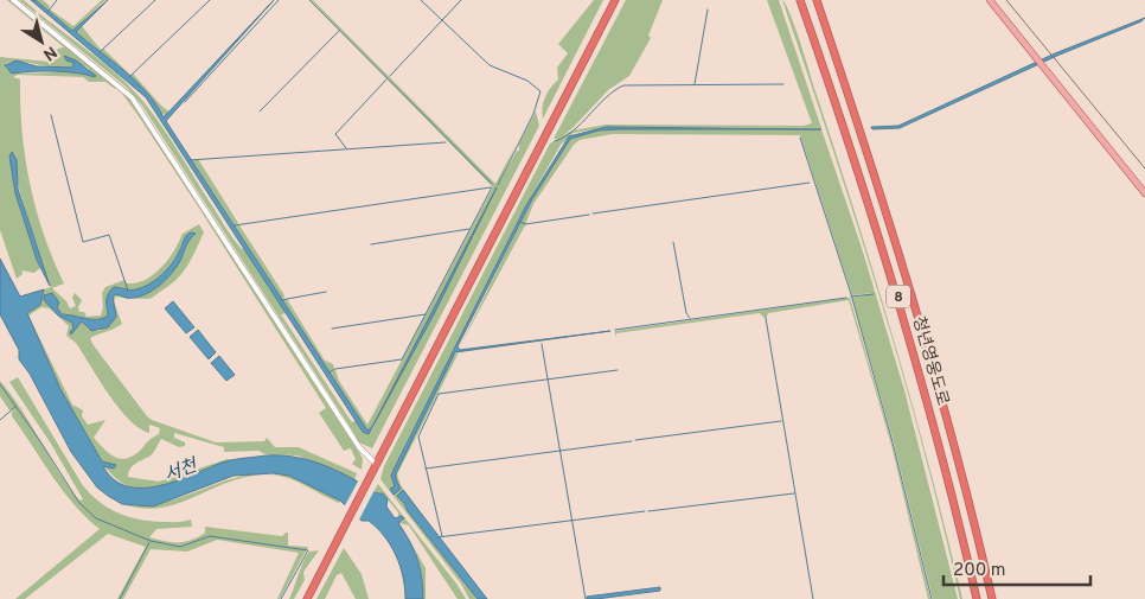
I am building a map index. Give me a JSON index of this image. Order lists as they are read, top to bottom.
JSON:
{
  "streets": {
    "highway": ["8", "청년영웅도로"]
  },
  "water": ["서천"],
  "scale_bar": "200 m",
  "north": "bottom right"
}
